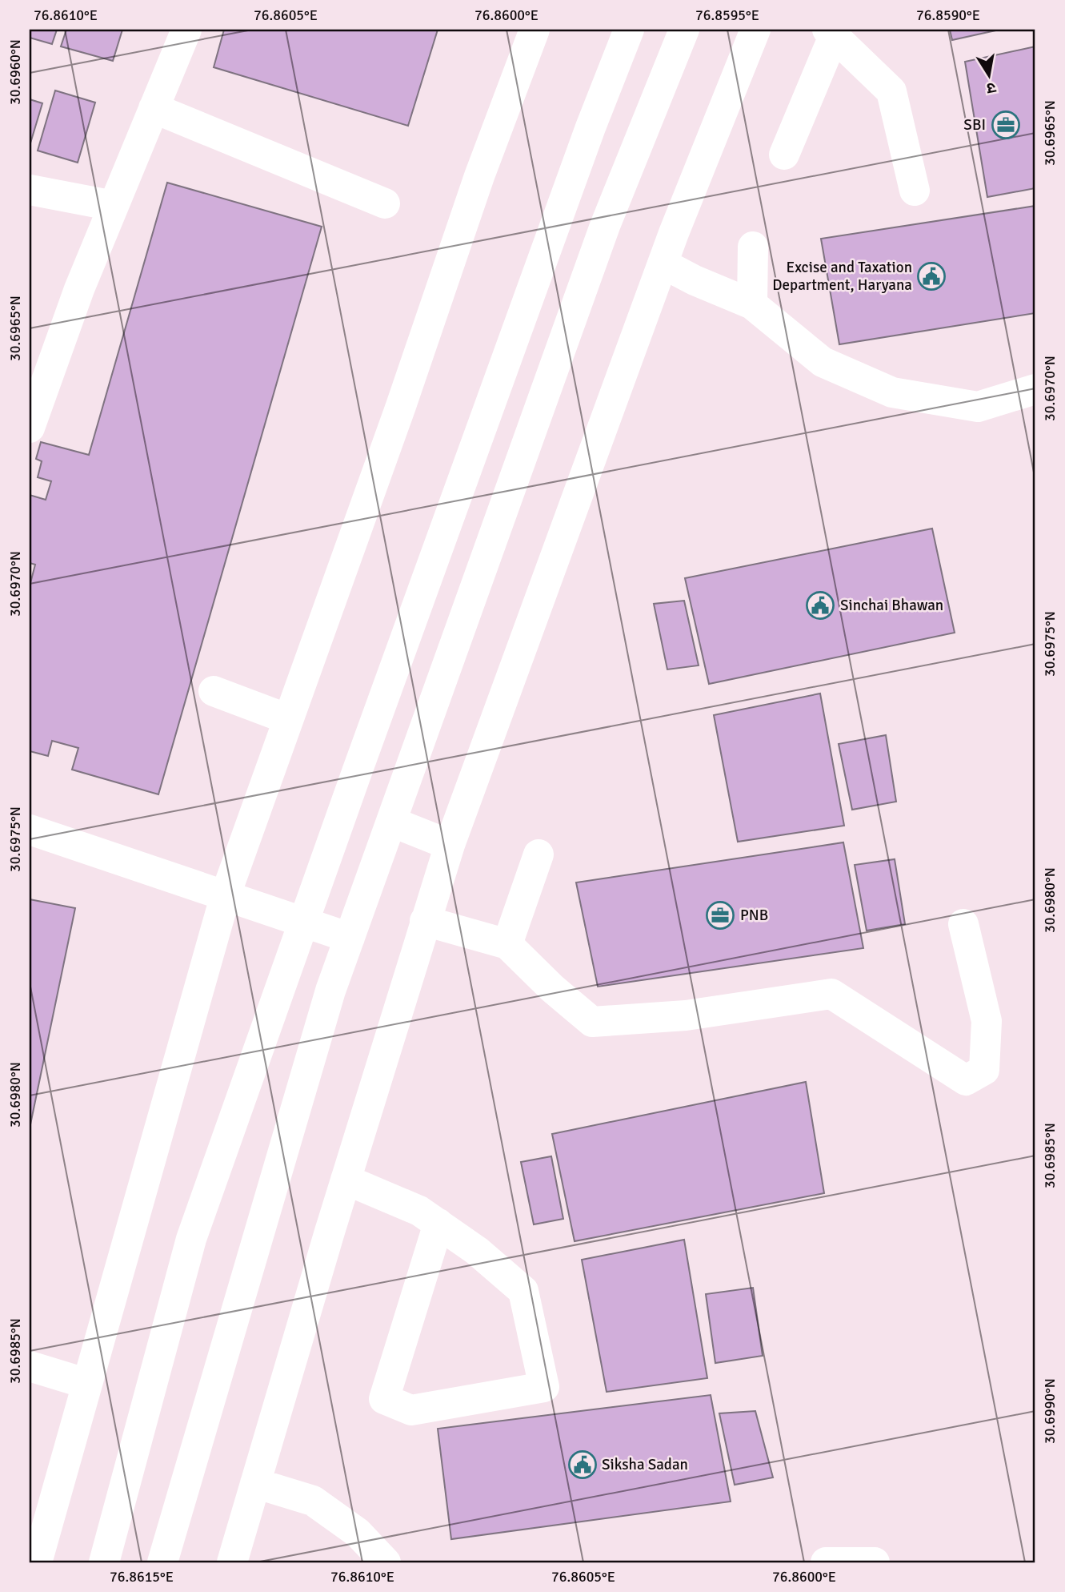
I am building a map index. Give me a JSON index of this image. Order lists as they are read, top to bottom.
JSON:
{
  "places": {
    "office": ["SBI", "PNB"],
    "public building": ["Excise and Taxation Department, Haryana", "Sinchai Bhawan", "Siksha Sadan"]
  },
  "north": "bottom",
  "coordinates": [
    "76.8610°E",
    "76.8605°E",
    "76.8600°E",
    "76.8595°E",
    "76.8590°E",
    "30.6960°N",
    "30.6965°N",
    "30.6970°N",
    "30.6975°N",
    "30.6980°N",
    "30.6985°N",
    "30.6990°N",
    "76.8615°E"
  ]
}
